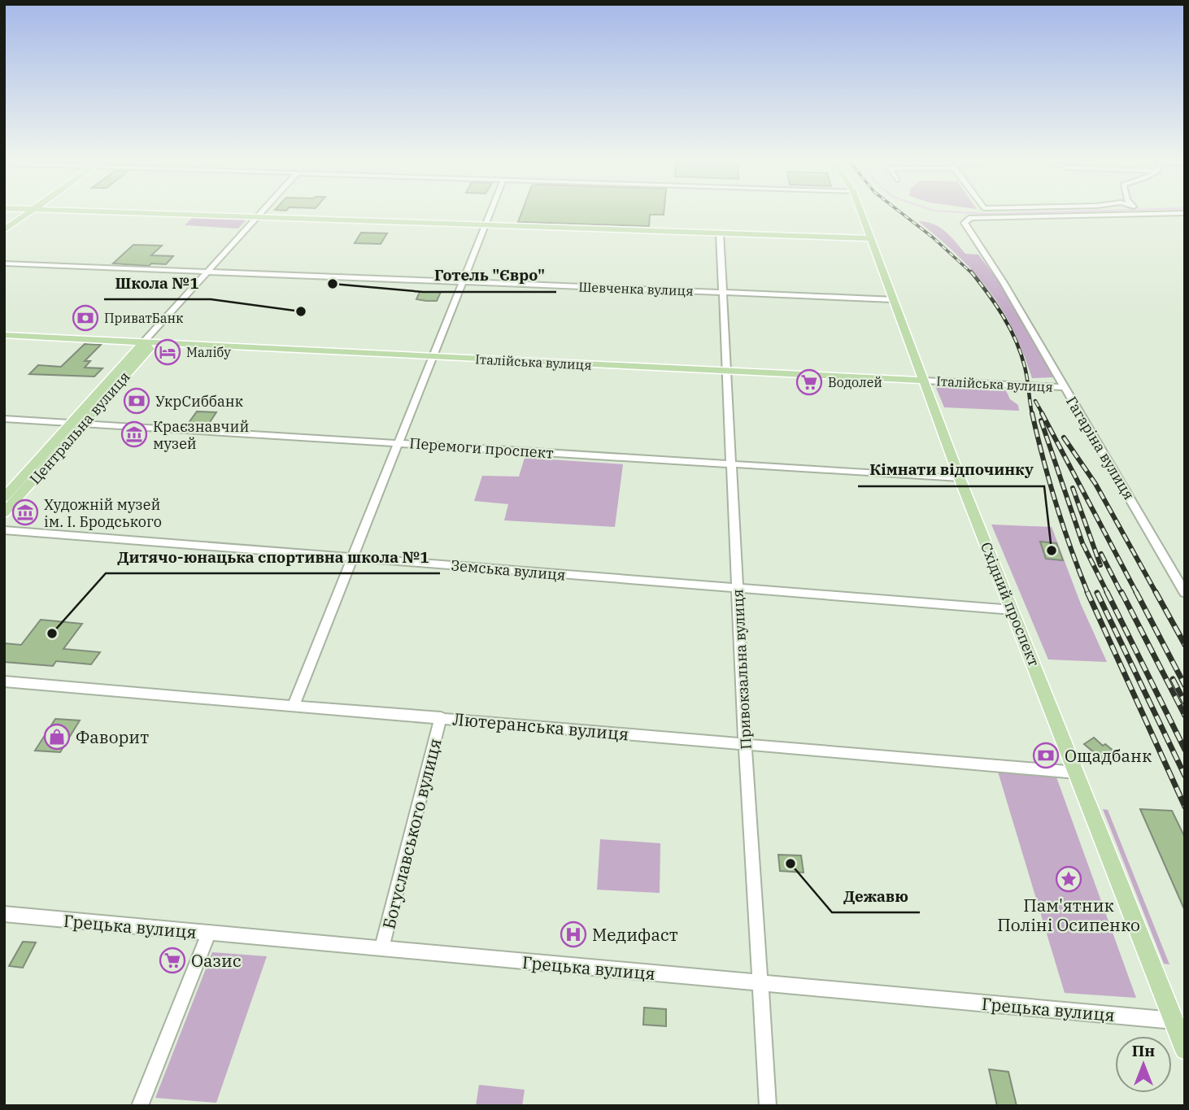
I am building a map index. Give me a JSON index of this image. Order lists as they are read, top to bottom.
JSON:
{
  "streets": {
    "main road": ["Італійська вулиця", "Центральна вулиця", "Східний проспект"],
    "street": [
      "Шевченка вулиця",
      "Перемоги проспект",
      "Гагаріна вулиця",
      "Земська вулиця",
      "Привокзальна вулиця",
      "Лютеранська вулиця",
      "Богуславського вулиця",
      "Грецька вулиця"
    ]
  },
  "crossings": [
    ["Шевченка вулиця", "Центральна вулиця"],
    ["Шевченка вулиця", "Східний проспект"],
    ["Шевченка вулиця", "Привокзальна вулиця"],
    ["Італійська вулиця", "Центральна вулиця"],
    ["Італійська вулиця", "Гагаріна вулиця"],
    ["Італійська вулиця", "Східний проспект"],
    ["Італійська вулиця", "Привокзальна вулиця"],
    ["Центральна вулиця", "Перемоги проспект"],
    ["Перемоги проспект", "Східний проспект"],
    ["Перемоги проспект", "Привокзальна вулиця"],
    ["Земська вулиця", "Східний проспект"],
    ["Земська вулиця", "Привокзальна вулиця"],
    ["Східний проспект", "Лютеранська вулиця"],
    ["Східний проспект", "Грецька вулиця"],
    ["Привокзальна вулиця", "Лютеранська вулиця"],
    ["Привокзальна вулиця", "Грецька вулиця"],
    ["Лютеранська вулиця", "Богуславського вулиця"],
    ["Богуславського вулиця", "Грецька вулиця"]
  ],
  "places": {
    "other": [
      "Готель \"Євро\"",
      "Школа №1",
      "Кімнати відпочинку",
      "Дитячо-юнацька спортивна школа №1",
      "Дежавю"
    ],
    "bank": ["ПриватБанк", "УкрСиббанк", "Ощадбанк"],
    "hotel": ["Малібу"],
    "supermarket": ["Водолей", "Оазис"],
    "museum": ["Краєзнавчий музей", "Художній музей ім. І. Бродського"],
    "shop": ["Фаворит"],
    "place": ["Пам'ятник Поліні Осипенко"],
    "hospital": ["Медифаст"]
  },
  "north": "top"
}
